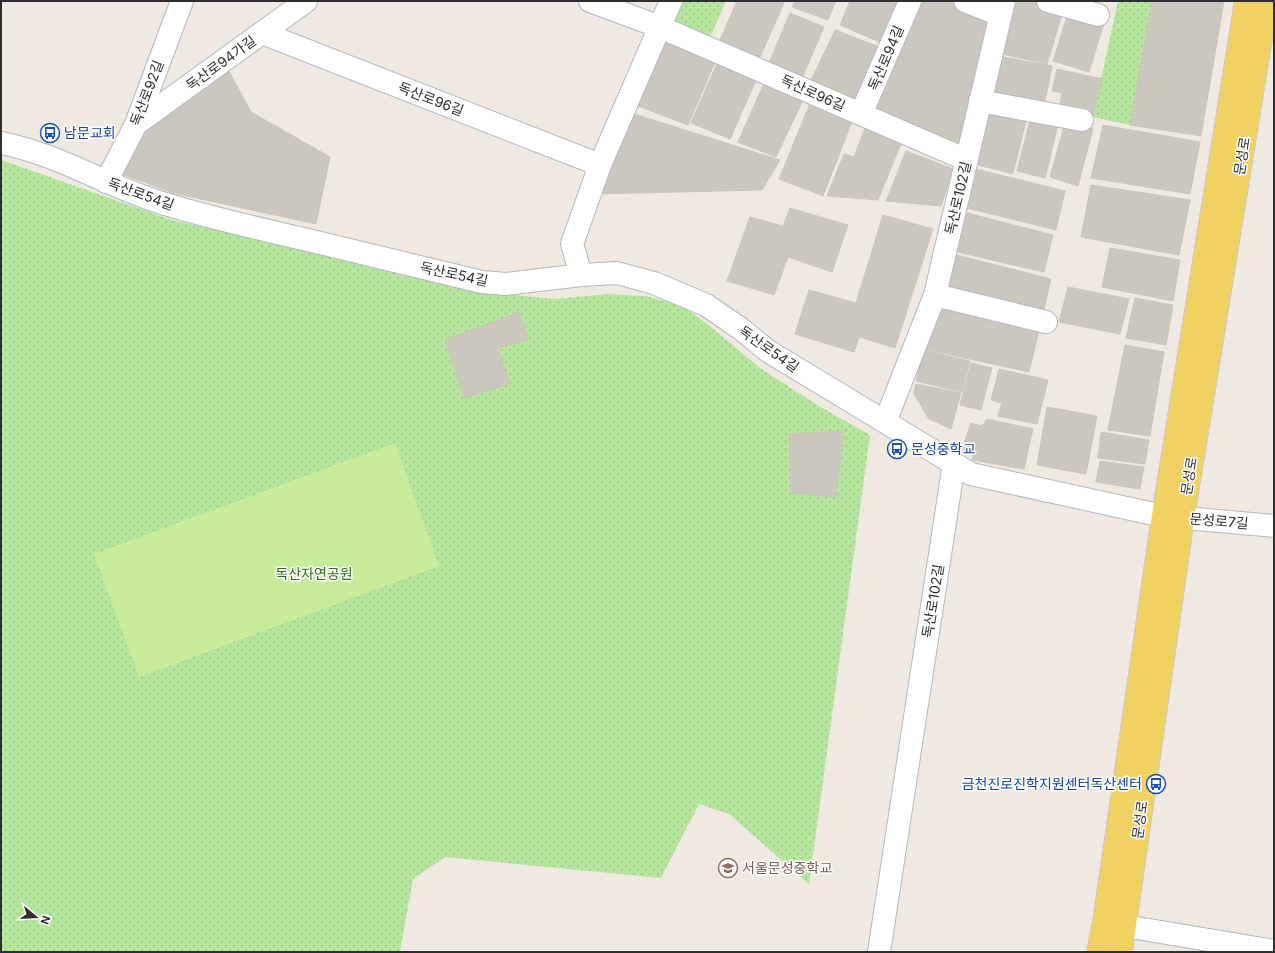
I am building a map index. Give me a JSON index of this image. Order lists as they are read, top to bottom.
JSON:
{
  "streets": {
    "main road": ["문성로"],
    "street": [
      "독산로94길",
      "독산로94가길",
      "독산로92길",
      "독산로96길",
      "독산로54길",
      "독산로102길",
      "문성로7길"
    ]
  },
  "crossings": [
    ["독산로94길", "독산로96길"],
    ["독산로94가길", "독산로92길"],
    ["독산로94가길", "독산로96길"],
    ["독산로92길", "독산로54길"],
    ["독산로96길", "독산로102길"],
    ["문성로", "문성로7길"],
    ["독산로54길", "독산로102길"]
  ],
  "parks": ["독산자연공원"],
  "places": {
    "bus stop": ["남문교회", "문성중학교", "금천진로진학지원센터독산센터"],
    "school or university": ["서울문성중학교"]
  },
  "north": "right"
}
